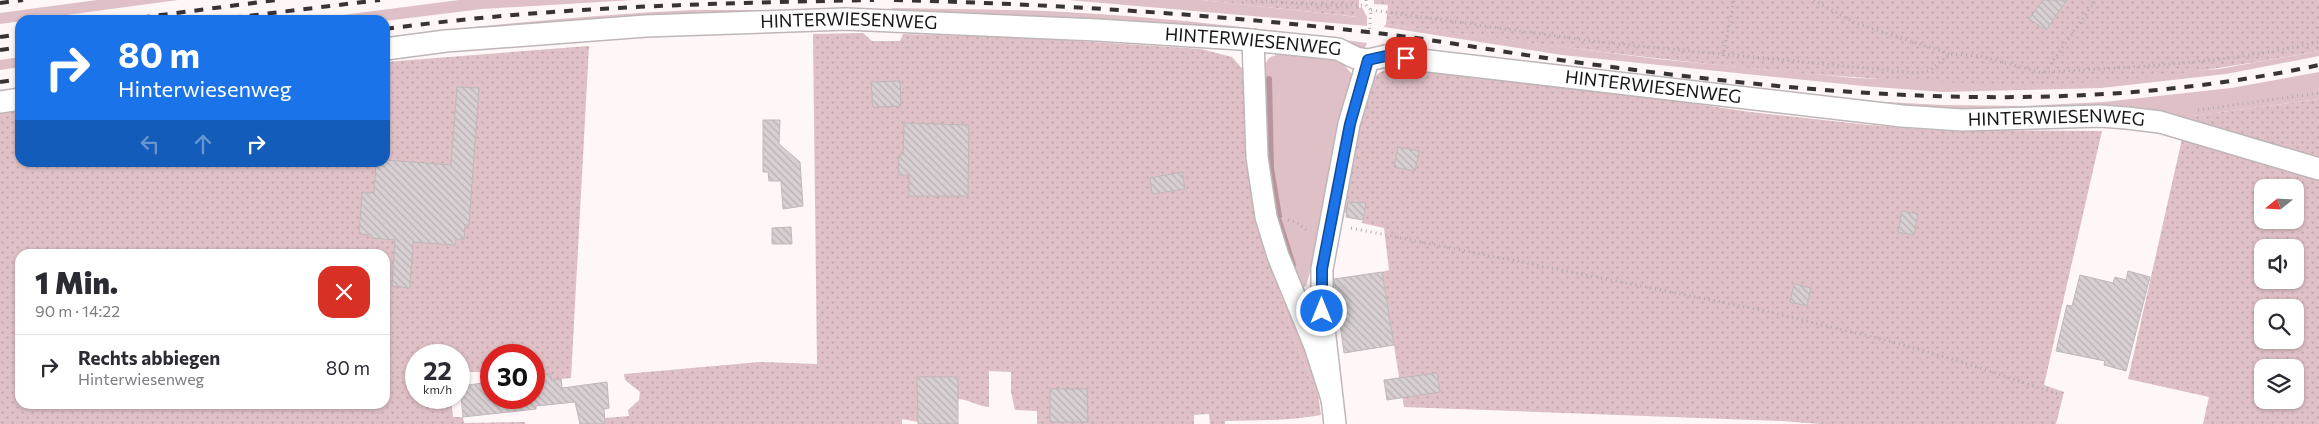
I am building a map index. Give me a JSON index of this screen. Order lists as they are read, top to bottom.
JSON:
{
  "streets": {
    "street": ["HINTERWIESENWEG"]
  },
  "north": "left",
  "page": {
    "turn": ["80 m", "Hinterwiesenweg"],
    "heading": ["1 Min.", "90 m · 14:22"],
    "list": [
      {
        "name": "Rechts abbiegen",
        "note": "Hinterwiesenweg",
        "value": "80 m"
      }
    ],
    "speed": "22 km/h",
    "limit": "30"
  }
}
